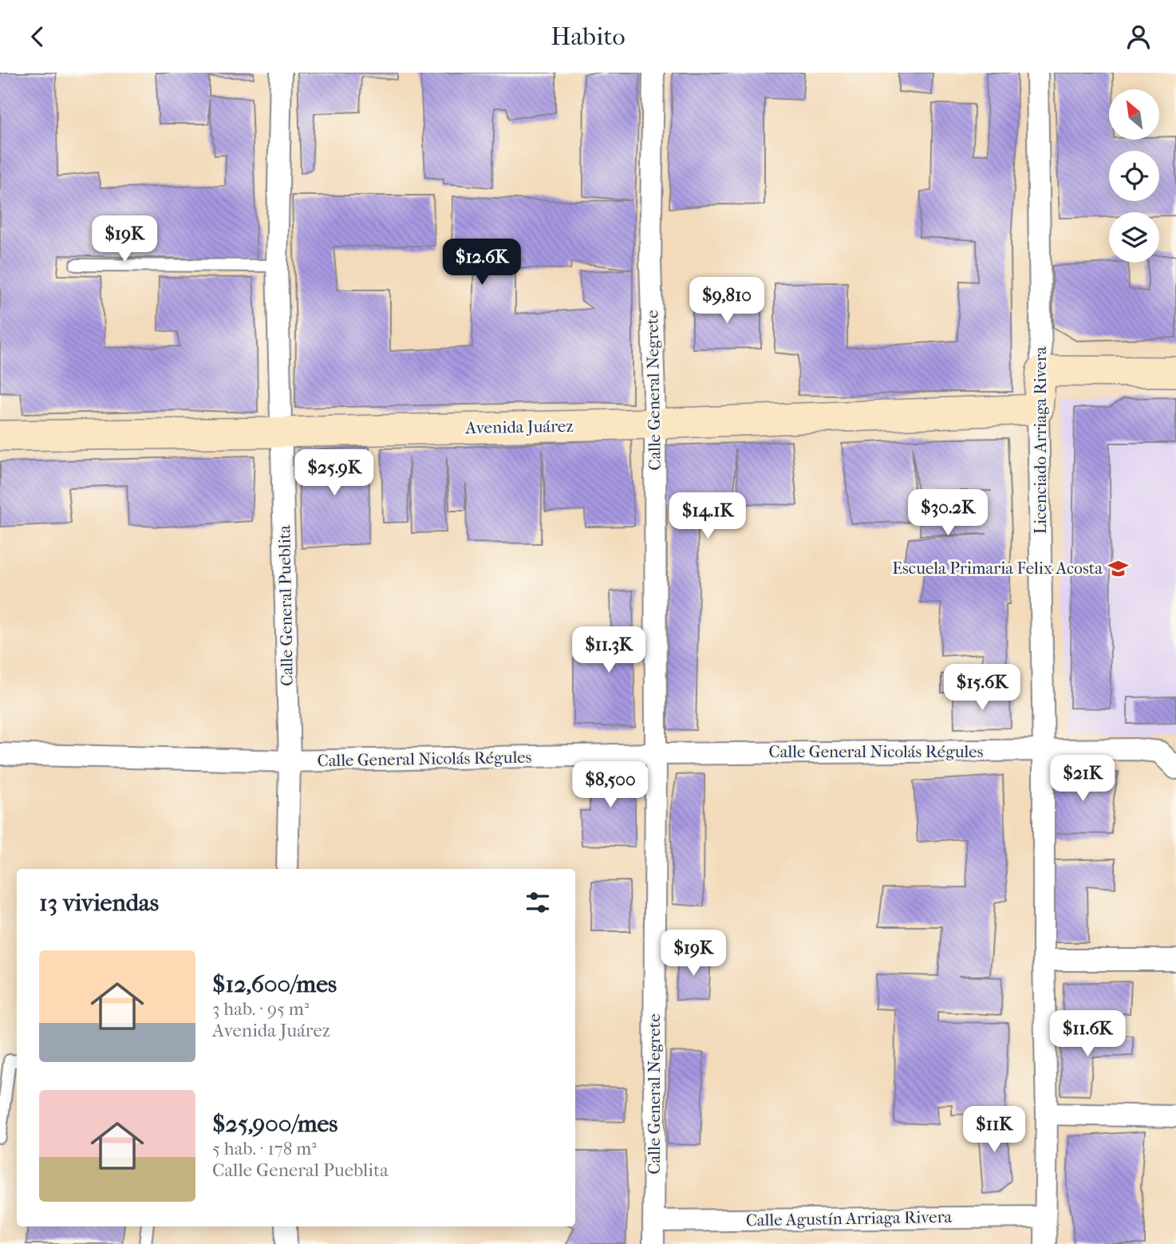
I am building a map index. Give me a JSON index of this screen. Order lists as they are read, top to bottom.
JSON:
{
  "streets": {
    "street": [
      "Calle General Negrete",
      "Avenida Juárez",
      "Licenciado Arriaga Rivera",
      "Calle General Pueblita",
      "Calle General Nicolás Régules",
      "Calle Agustín Arriaga Rivera"
    ]
  },
  "crossings": [
    ["Calle General Negrete", "Avenida Juárez"],
    ["Calle General Negrete", "Calle General Nicolás Régules"],
    ["Calle General Negrete", "Calle Agustín Arriaga Rivera"],
    ["Avenida Juárez", "Licenciado Arriaga Rivera"],
    ["Avenida Juárez", "Calle General Pueblita"],
    ["Licenciado Arriaga Rivera", "Calle General Nicolás Régules"],
    ["Licenciado Arriaga Rivera", "Calle Agustín Arriaga Rivera"],
    ["Calle General Pueblita", "Calle General Nicolás Régules"]
  ],
  "places": {
    "school or university": ["Escuela Primaria Felix Acosta"]
  },
  "north": "top left",
  "page": {
    "header": "Habito",
    "price": [
      "$19K",
      "$12.6K",
      "$9,810",
      "$25.9K",
      "$30.2K",
      "$14.1K",
      "$11.3K",
      "$15.6K",
      "$21K",
      "$8,500",
      "$19K",
      "$11.6K",
      "$11K"
    ],
    "heading": "13 viviendas",
    "list": [
      {
        "name": "$12,600/mes",
        "note": "3 hab. · 95 m² · Avenida Juárez"
      },
      {
        "name": "$25,900/mes",
        "note": "5 hab. · 178 m² · Calle General Pueblita"
      }
    ]
  }
}
